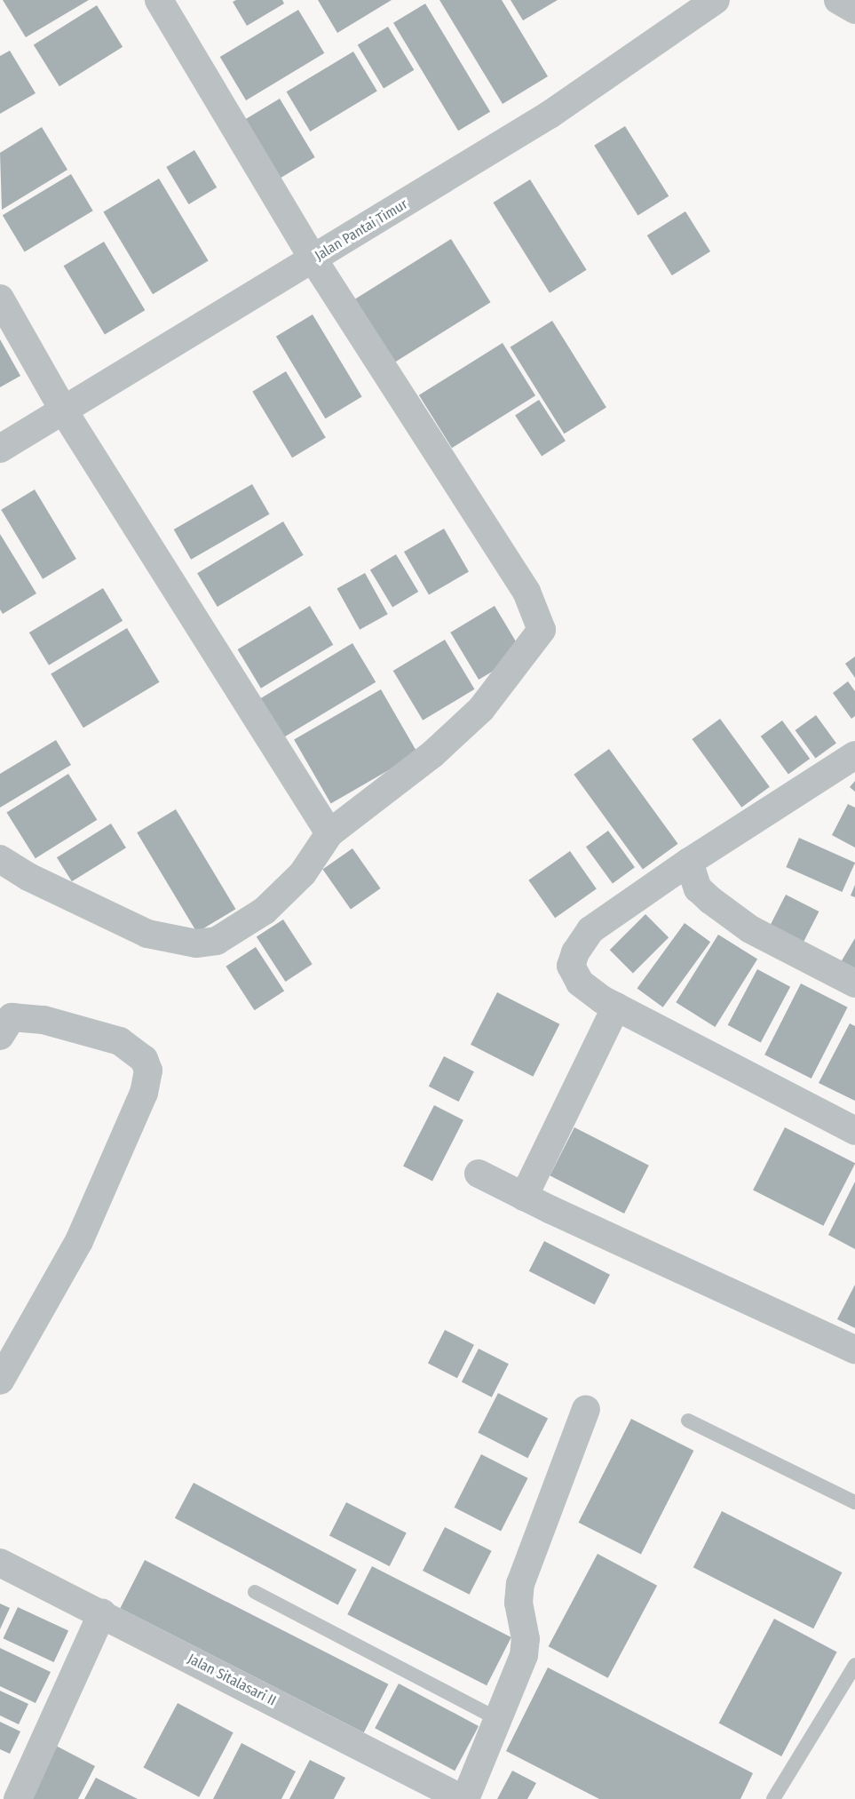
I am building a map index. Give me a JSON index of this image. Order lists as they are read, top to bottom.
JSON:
{
  "streets": {
    "street": ["Jalan Pantai Timur", "Jalan Sitalasari II"]
  }
}
